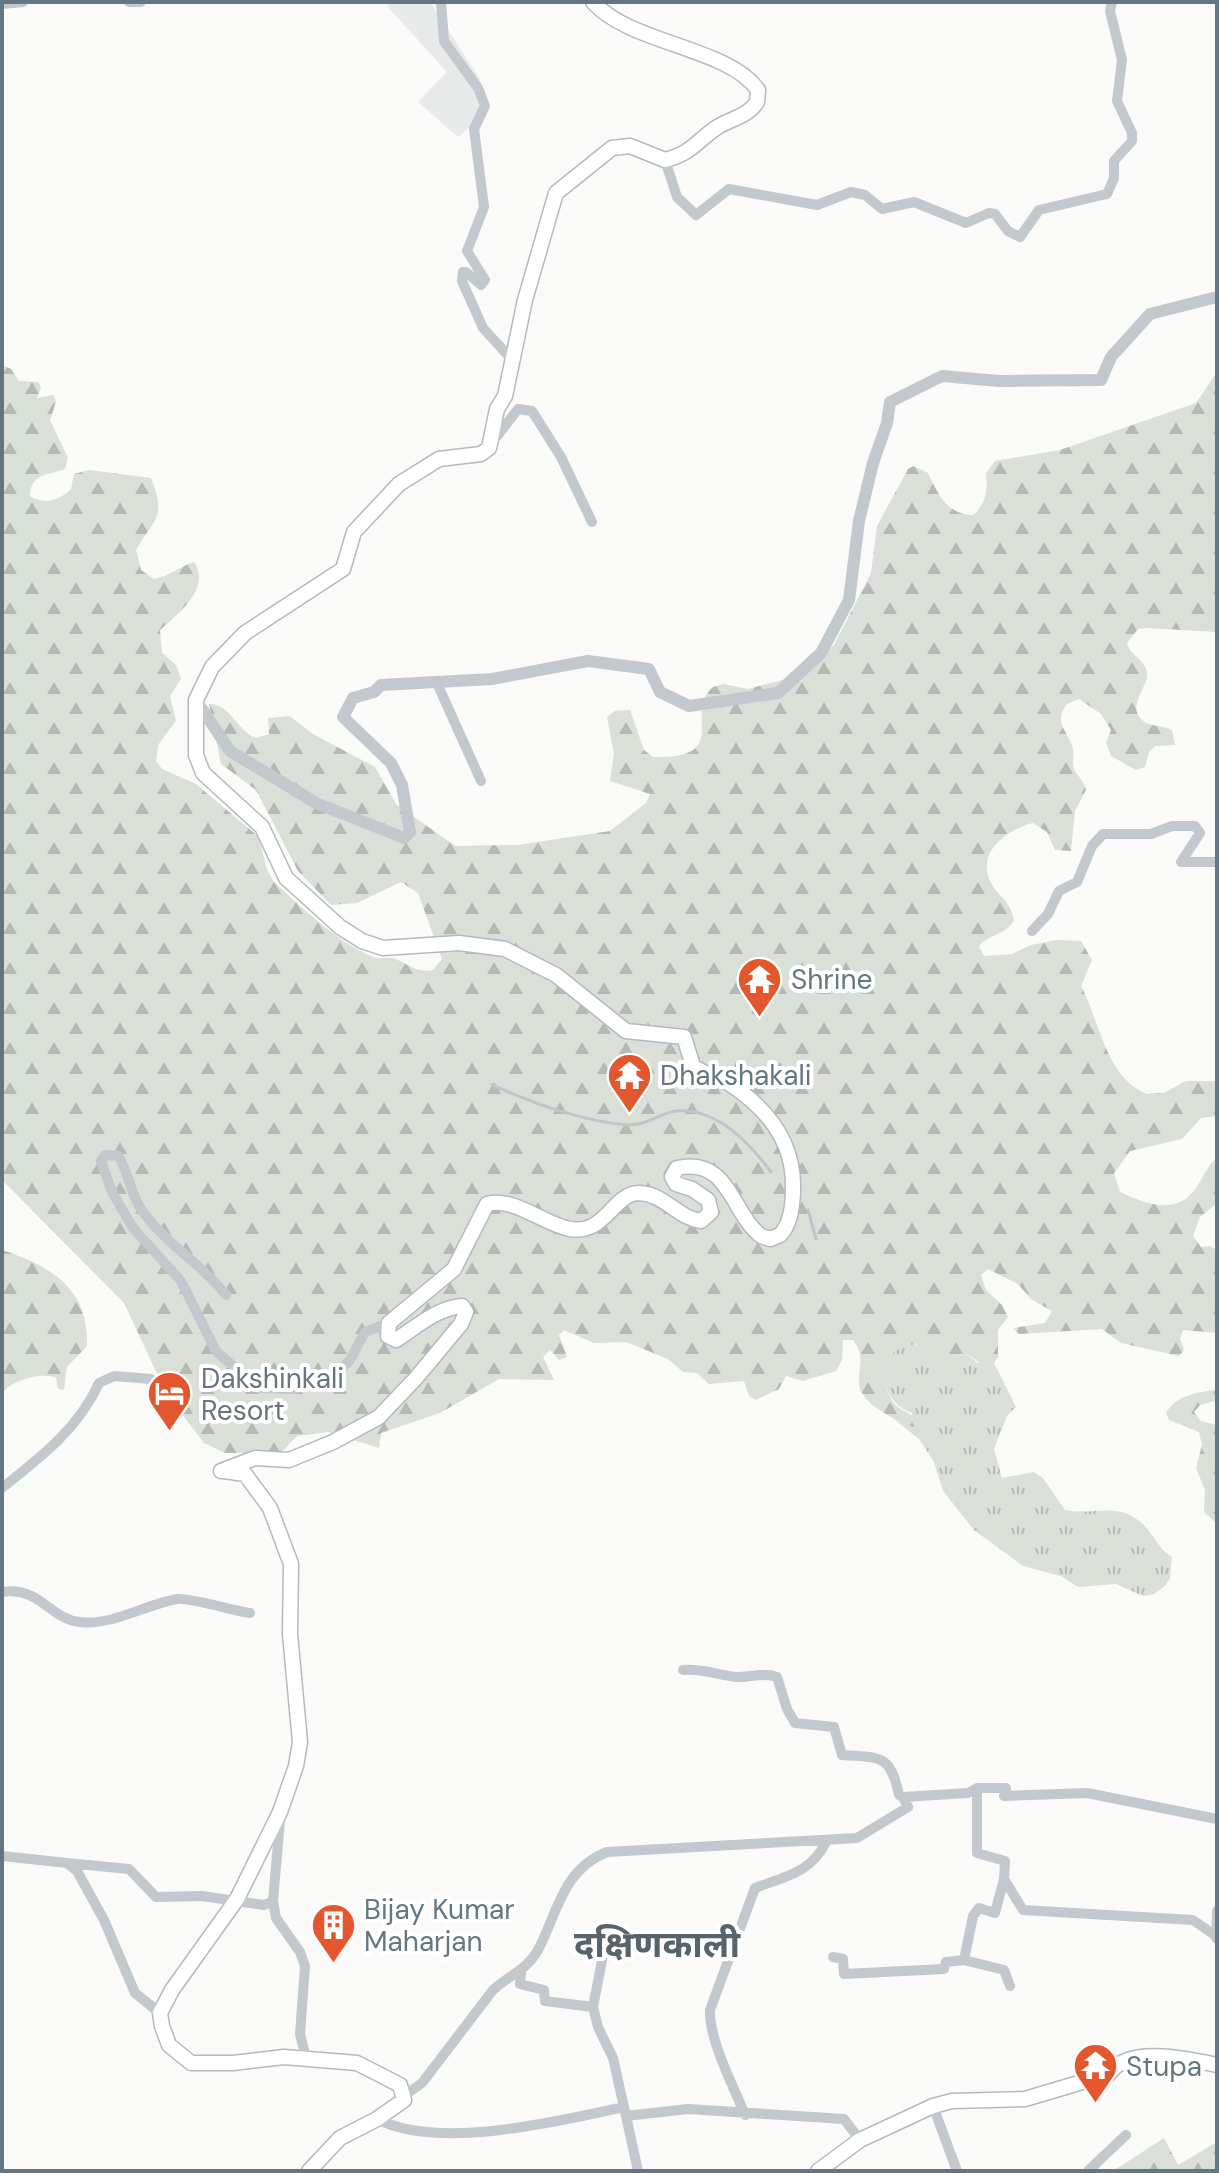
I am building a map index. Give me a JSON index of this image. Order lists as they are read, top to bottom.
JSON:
{
  "districts": ["दक्षि‍णकाली"],
  "places": {
    "temple": ["Shrine", "Dhakshakali", "Stupa"],
    "hotel": ["Dakshinkali Resort"],
    "building": ["Bijay Kumar Maharjan"]
  }
}
